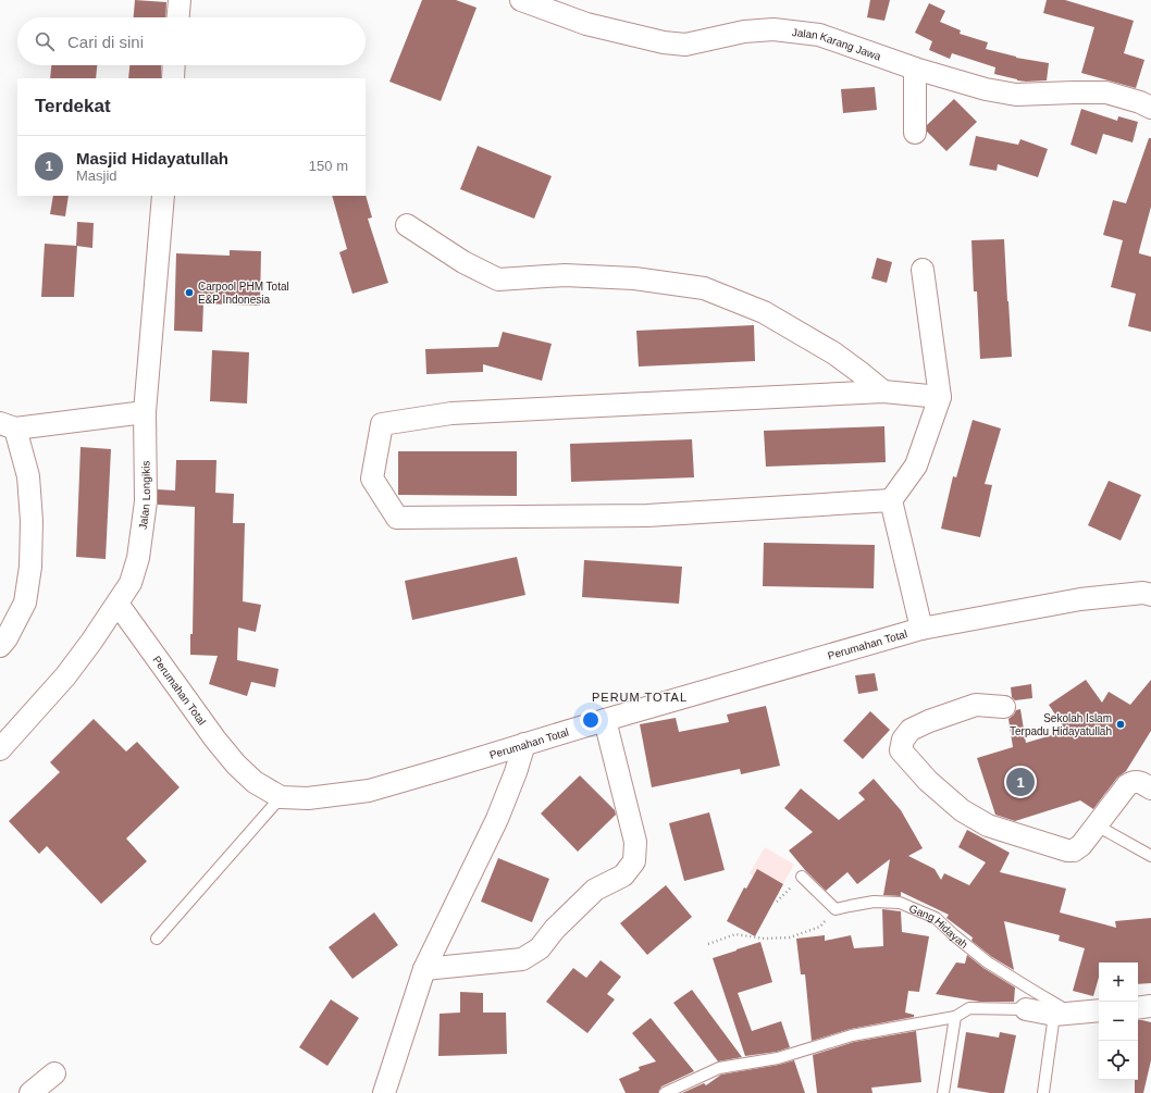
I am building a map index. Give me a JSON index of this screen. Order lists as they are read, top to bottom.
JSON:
{
  "streets": {
    "street": ["Jalan Karang Jawa", "Jalan Longikis", "Perumahan Total"],
    "lane": ["Gang Hidayah"]
  },
  "crossings": [
    ["Jalan Longikis", "Perumahan Total"]
  ],
  "districts": ["PERUM TOTAL"],
  "places": ["Carpool PHM Total E&P Indonesia", "Sekolah Islam Terpadu Hidayatullah"],
  "page": {
    "search": "Cari di sini",
    "heading": "Terdekat",
    "list": [
      {
        "mark": "1",
        "name": "Masjid Hidayatullah",
        "note": "Masjid",
        "value": "150 m"
      }
    ],
    "pins": "1",
    "map_buttons": ["+", "−"]
  }
}
